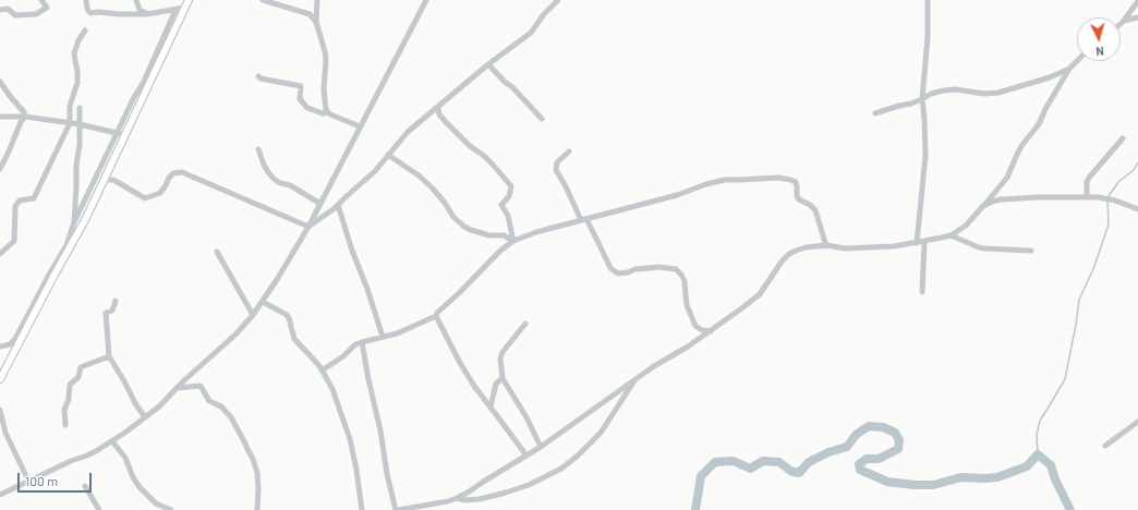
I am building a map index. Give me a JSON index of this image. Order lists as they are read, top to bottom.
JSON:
{
  "scale_bar": "100 m",
  "north": "bottom"
}
